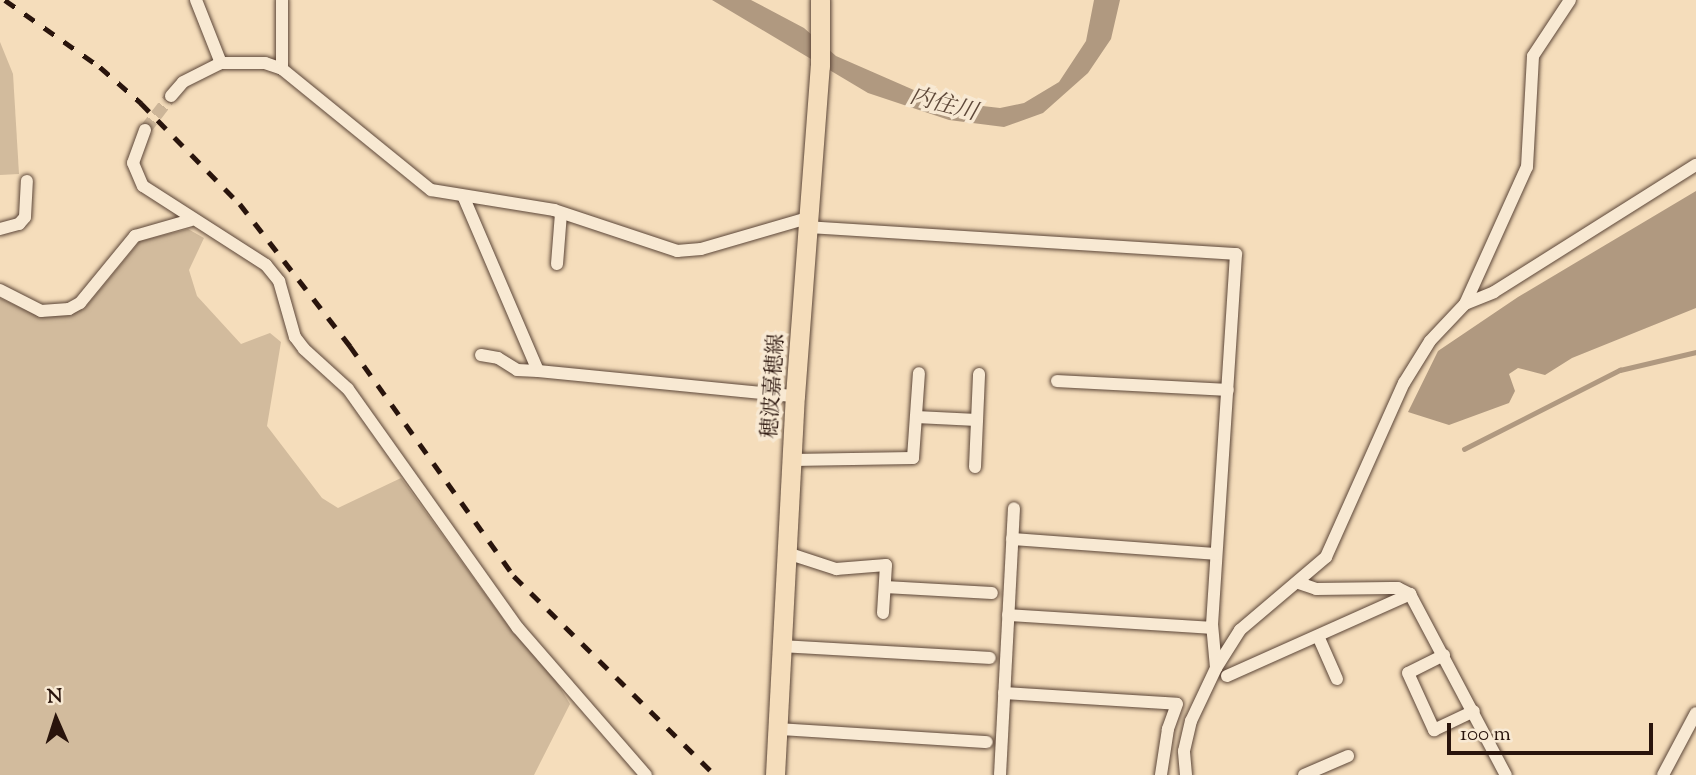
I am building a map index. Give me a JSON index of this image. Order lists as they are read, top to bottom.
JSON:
{
  "streets": {
    "main road": ["穂波嘉穂線"]
  },
  "water": ["内住川"],
  "scale_bar": "100 m",
  "north": "top"
}
